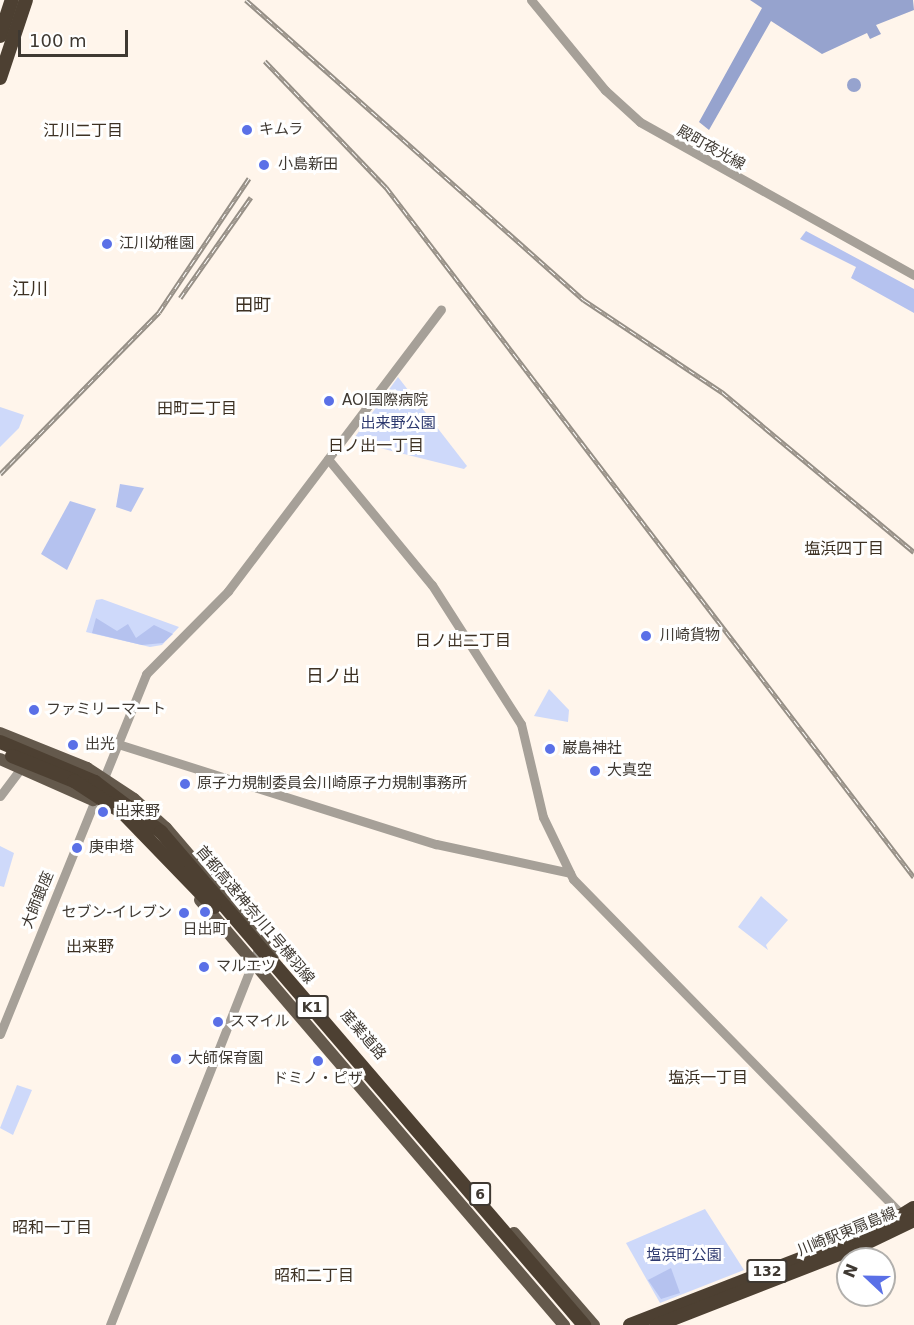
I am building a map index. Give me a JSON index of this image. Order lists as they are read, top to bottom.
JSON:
{
  "streets": {
    "highway": [
      "首都高速神奈川1号横羽線",
      "K1",
      "川崎駅東扇島線",
      "132"
    ],
    "main road": ["産業道路", "6"],
    "street": ["殿町夜光線", "大師銀座"]
  },
  "crossings": [
    ["大師銀座", "産業道路"],
    ["大師銀座", "6"]
  ],
  "districts": [
    "江川二丁目",
    "江川",
    "田町",
    "田町二丁目",
    "日ノ出一丁目",
    "塩浜四丁目",
    "日ノ出二丁目",
    "日ノ出",
    "出来野",
    "塩浜一丁目",
    "昭和一丁目",
    "昭和二丁目"
  ],
  "parks": ["出来野公園", "塩浜町公園"],
  "places": [
    "キムラ",
    "小島新田",
    "江川幼稚園",
    "AOI国際病院",
    "川崎貨物",
    "ファミリーマート",
    "出光",
    "巌島神社",
    "大真空",
    "原子力規制委員会川崎原子力規制事務所",
    "出来野",
    "庚申塔",
    "日出町",
    "セブン-イレブン",
    "マルエツ",
    "スマイル",
    "大師保育園",
    "ドミノ・ピザ"
  ],
  "scale_bar": "100 m",
  "north": "left"
}
